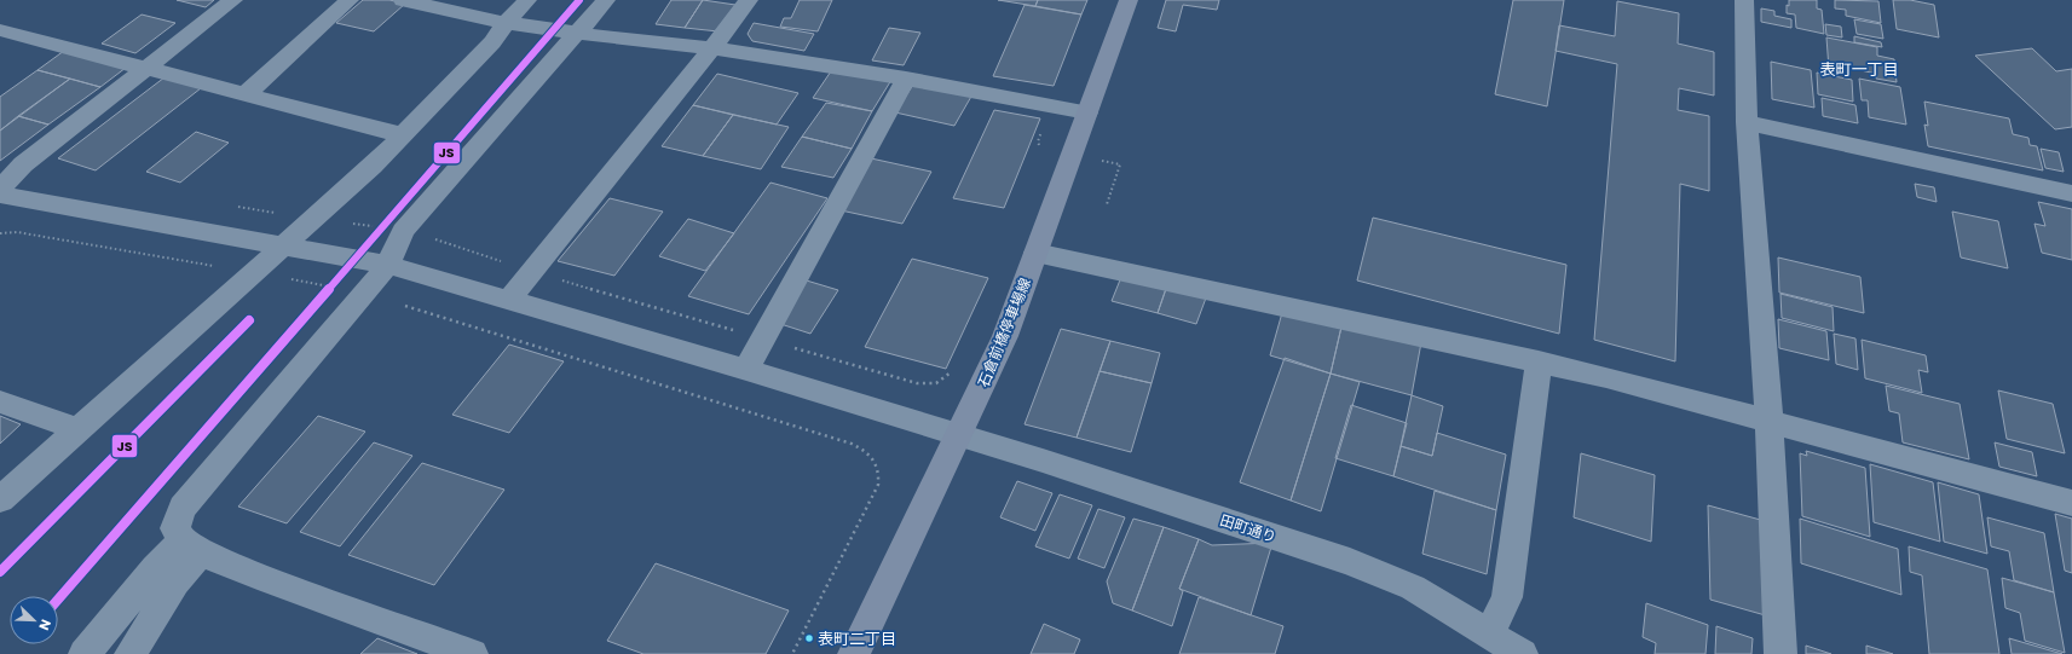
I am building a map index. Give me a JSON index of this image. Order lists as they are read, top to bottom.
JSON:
{
  "streets": {
    "main road": ["石倉前橋停車場線"],
    "street": ["田町通り"]
  },
  "crossings": [
    ["石倉前橋停車場線", "田町通り"]
  ],
  "districts": ["表町一丁目"],
  "places": ["表町二丁目"],
  "lines": ["transit line JS"],
  "north": "bottom right"
}
